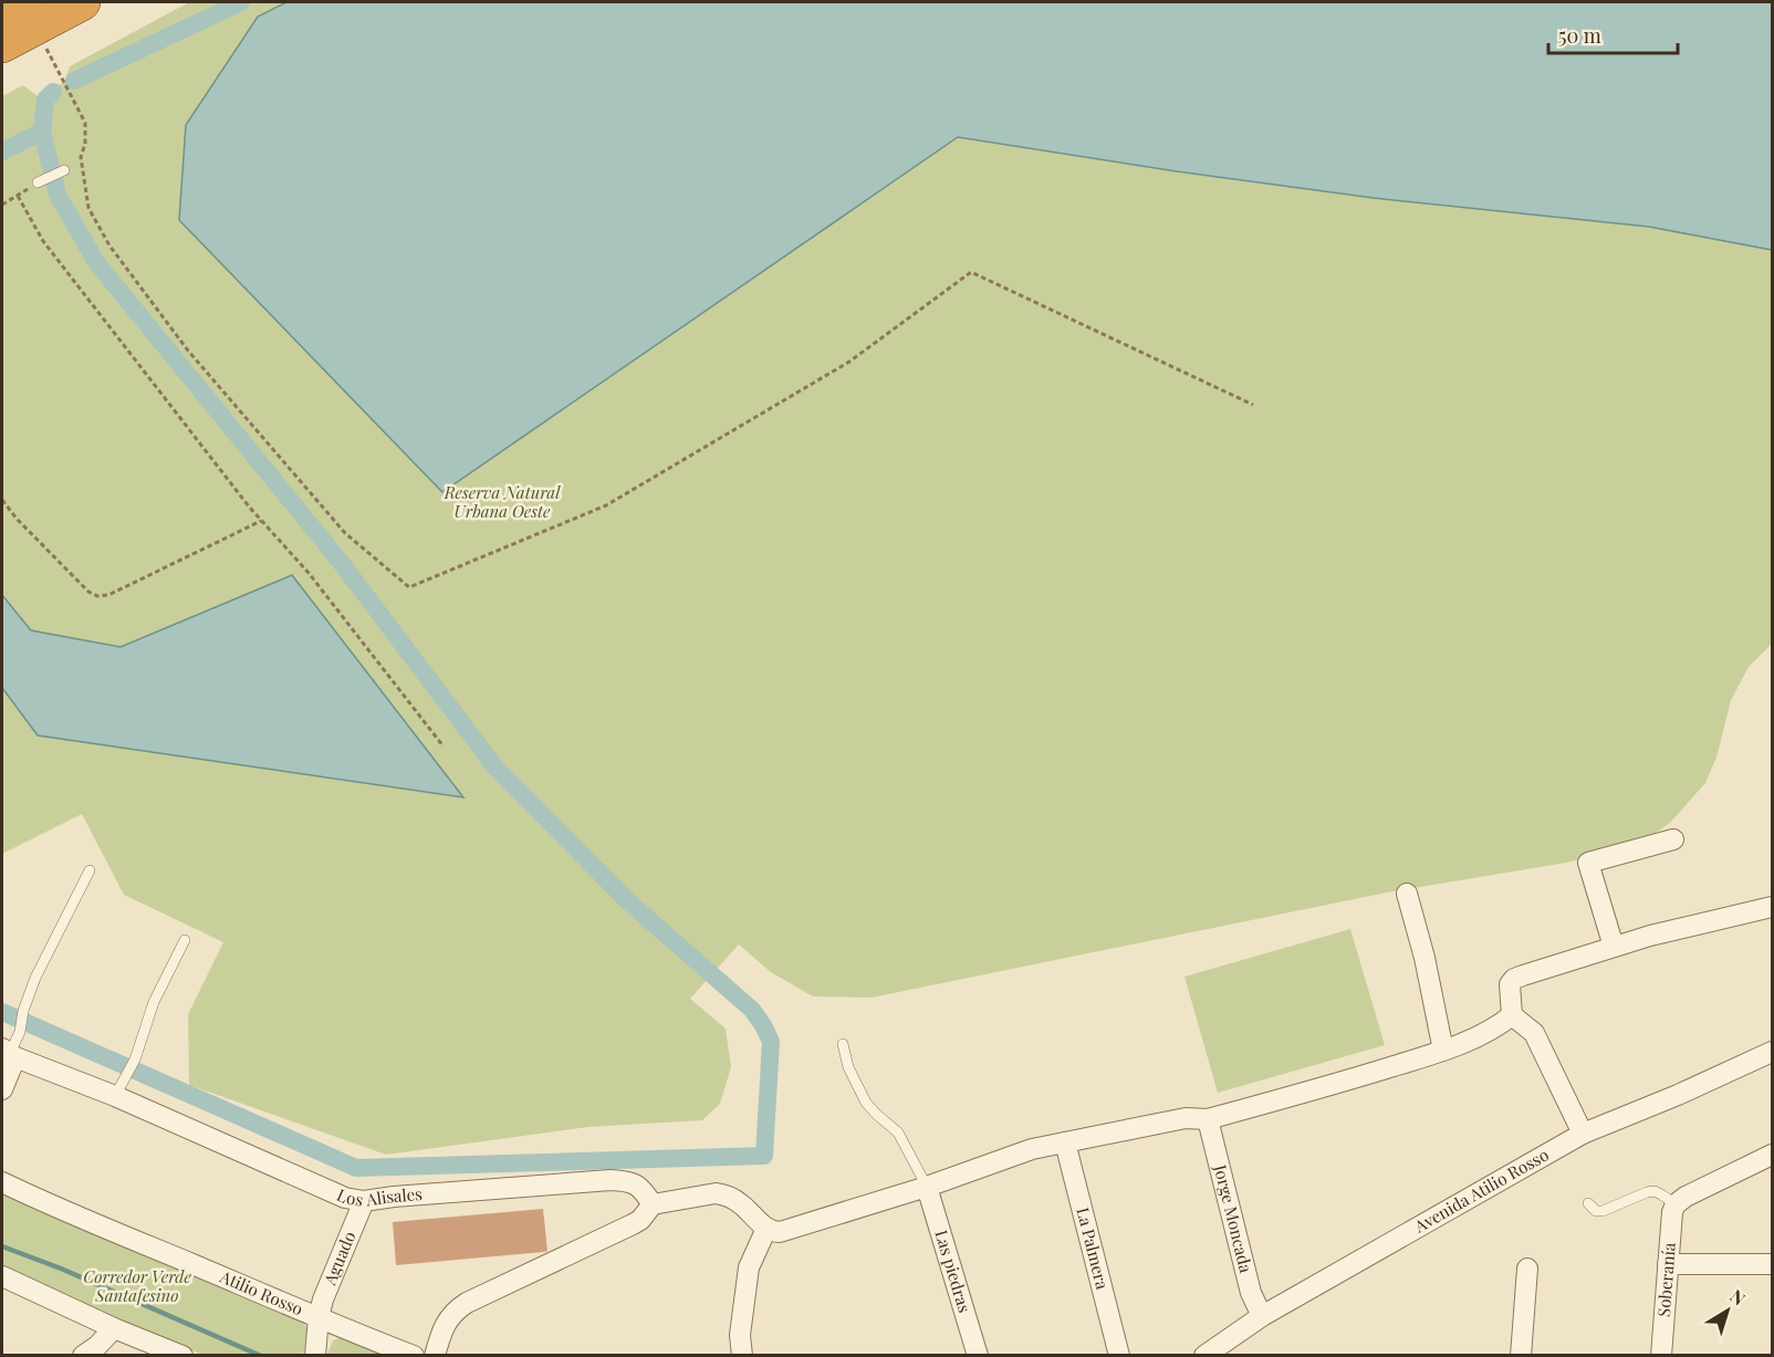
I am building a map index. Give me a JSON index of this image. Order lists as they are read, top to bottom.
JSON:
{
  "streets": {
    "street": [
      "Avenida Atilio Rosso",
      "Los Alisales",
      "Jorge Moncada",
      "La Palmera",
      "Aguado",
      "Las piedras",
      "Soberanía",
      "Atilio Rosso"
    ]
  },
  "crossings": [
    ["Avenida Atilio Rosso", "Jorge Moncada"],
    ["Los Alisales", "Aguado"],
    ["Aguado", "Atilio Rosso"]
  ],
  "parks": ["Reserva Natural Urbana Oeste", "Corredor Verde Santafesino"],
  "scale_bar": "50 m",
  "north": "top right"
}
